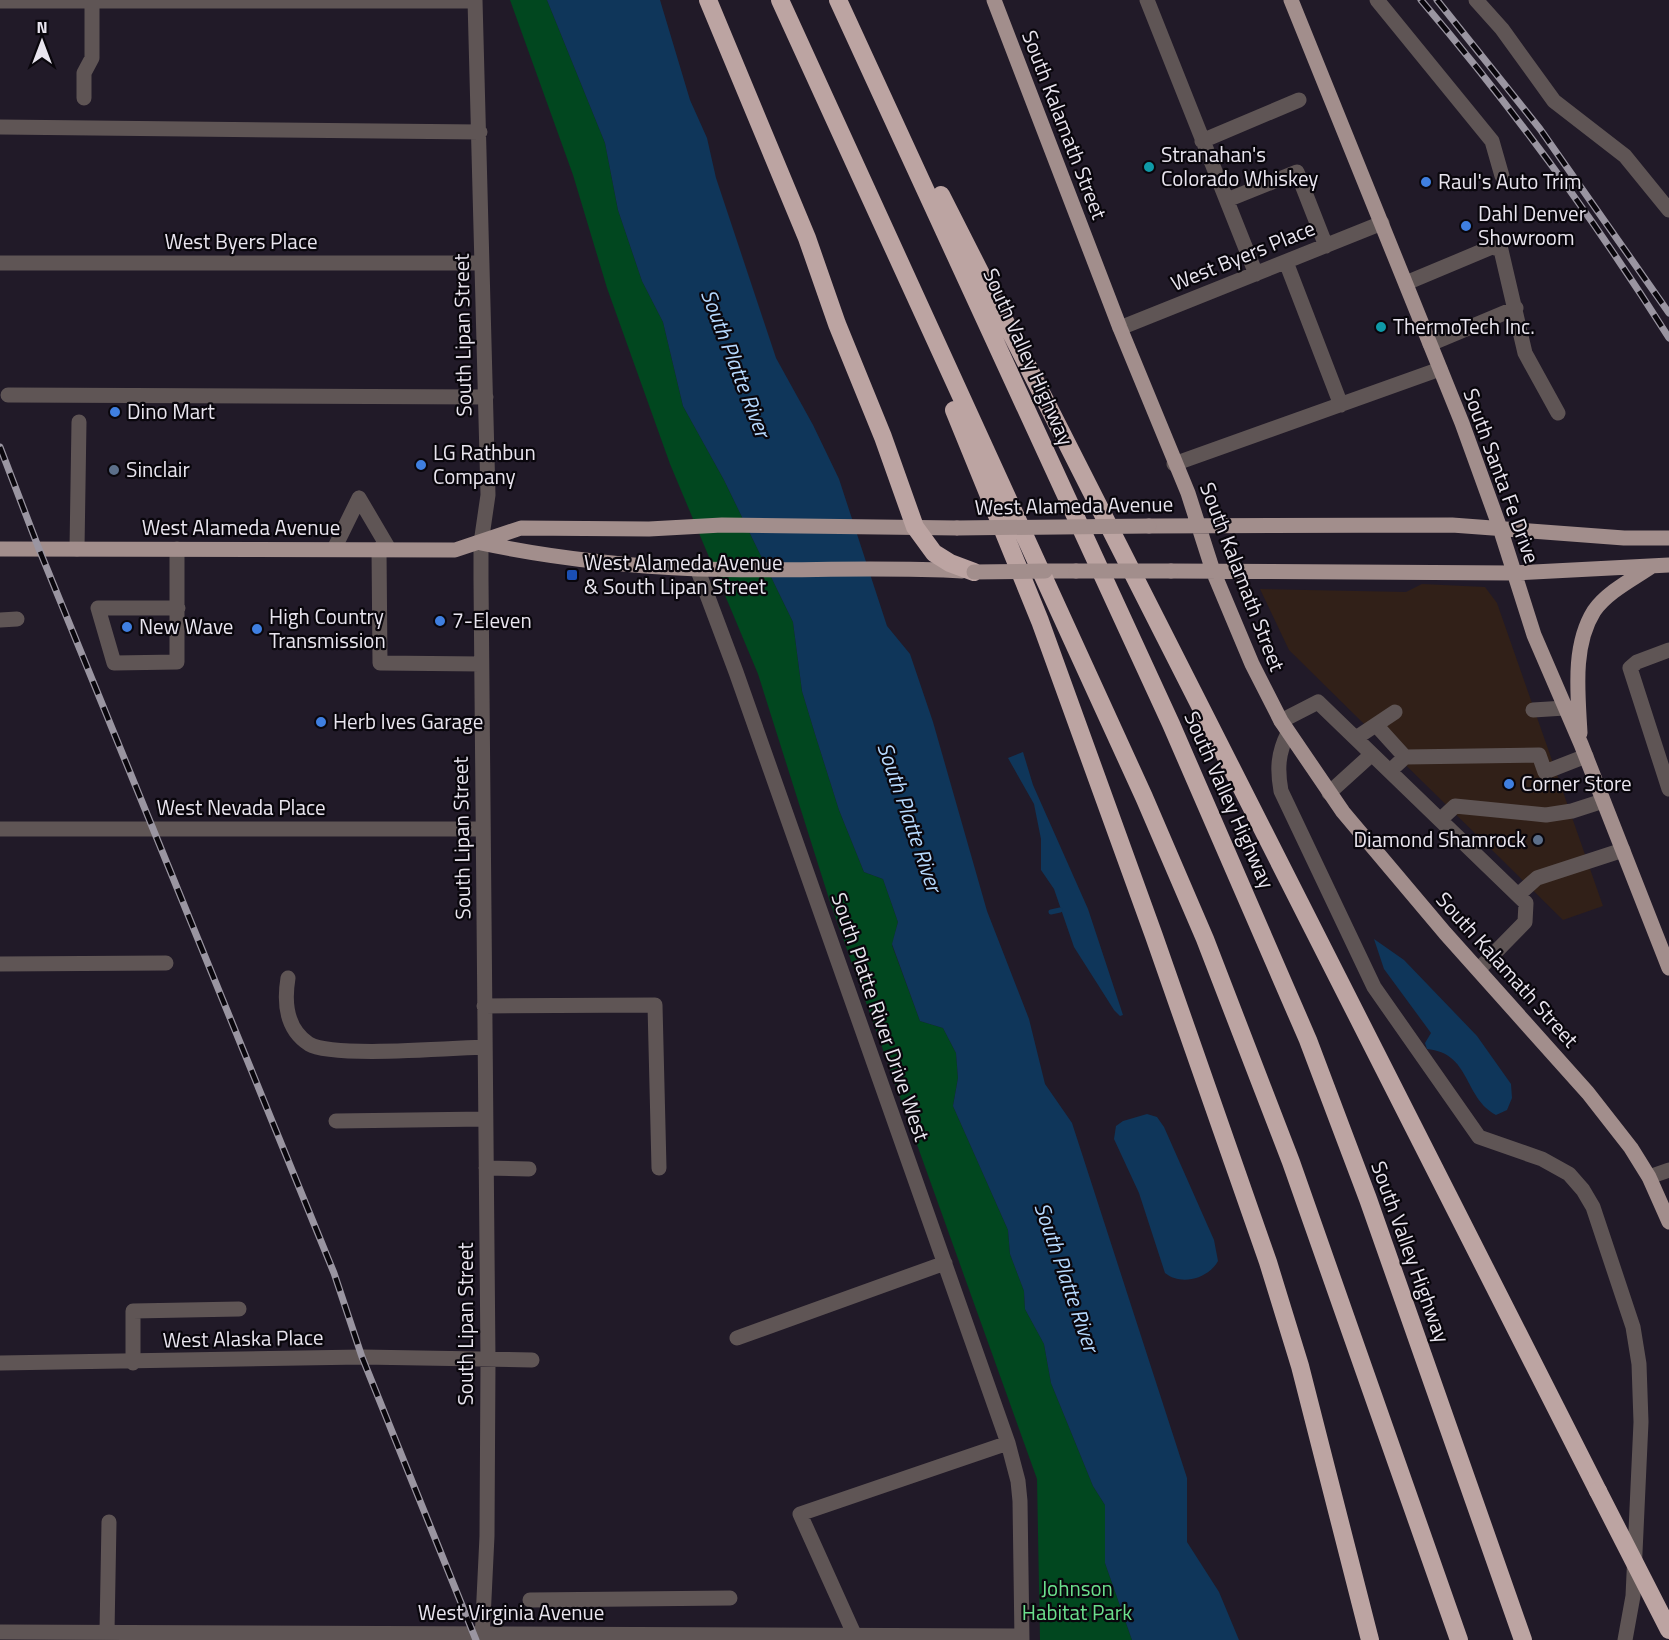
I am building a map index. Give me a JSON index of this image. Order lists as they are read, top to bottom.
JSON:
{
  "streets": {
    "highway": ["South Valley Highway"],
    "main road": ["South Kalamath Street", "South Santa Fe Drive", "West Alameda Avenue"],
    "street": [
      "West Byers Place",
      "South Lipan Street",
      "West Nevada Place",
      "South Platte River Drive West",
      "West Alaska Place",
      "West Virginia Avenue"
    ]
  },
  "crossings": [
    ["South Kalamath Street", "West Byers Place"],
    ["South Kalamath Street", "West Alameda Avenue"],
    ["West Byers Place", "South Lipan Street"],
    ["West Byers Place", "South Santa Fe Drive"],
    ["South Lipan Street", "West Alameda Avenue"],
    ["South Lipan Street", "West Nevada Place"],
    ["South Lipan Street", "West Alaska Place"],
    ["South Lipan Street", "West Virginia Avenue"],
    ["South Santa Fe Drive", "West Alameda Avenue"],
    ["West Alameda Avenue", "South Platte River Drive West"],
    ["South Platte River Drive West", "West Virginia Avenue"]
  ],
  "water": ["South Platte River"],
  "parks": ["Johnson Habitat Park"],
  "places": {
    "other": [
      "Stranahan's Colorado Whiskey",
      "Raul's Auto Trim",
      "Dahl Denver Showroom",
      "ThermoTech Inc.",
      "Dino Mart",
      "LG Rathbun Company",
      "Sinclair",
      "7-Eleven",
      "New Wave",
      "High Country Transmission",
      "Herb Ives Garage",
      "Corner Store",
      "Diamond Shamrock"
    ],
    "transit": ["West Alameda Avenue & South Lipan Street"]
  },
  "north": "top"
}
